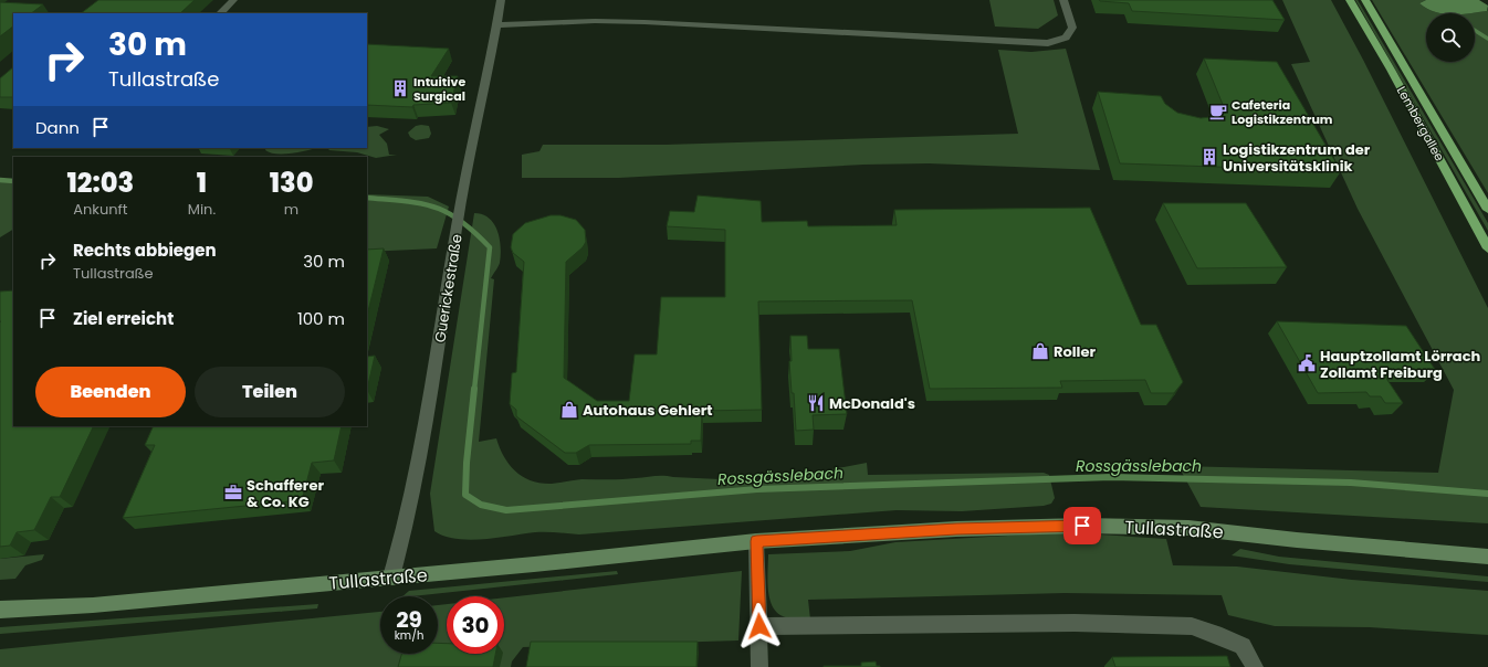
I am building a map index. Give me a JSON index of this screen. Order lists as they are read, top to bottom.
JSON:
{
  "streets": {
    "main road": ["Lembergallee"],
    "street": ["Guerickestraße", "Tullastraße"]
  },
  "crossings": [
    ["Guerickestraße", "Tullastraße"]
  ],
  "water": ["Rossgässlebach"],
  "places": {
    "building": ["Intuitive Surgical", "Logistikzentrum der Universitätsklinik"],
    "cafe": ["Cafeteria Logistikzentrum"],
    "shop": ["Roller", "Autohaus Gehlert"],
    "public building": ["Hauptzollamt Lörrach Zollamt Freiburg"],
    "restaurant": ["McDonald's"],
    "office": ["Schafferer & Co. KG"]
  },
  "page": {
    "turn": ["30 m", "Tullastraße"],
    "then": "Dann",
    "eta": [
      "12:03",
      "Ankunft",
      "1",
      "Min.",
      "130",
      "m"
    ],
    "list": [
      {
        "name": "Rechts abbiegen",
        "note": "Tullastraße",
        "value": "30 m"
      },
      {
        "name": "Ziel erreicht",
        "value": "100 m"
      }
    ],
    "buttons": ["Beenden", "Teilen"],
    "speed": "29 km/h",
    "limit": "30"
  }
}
